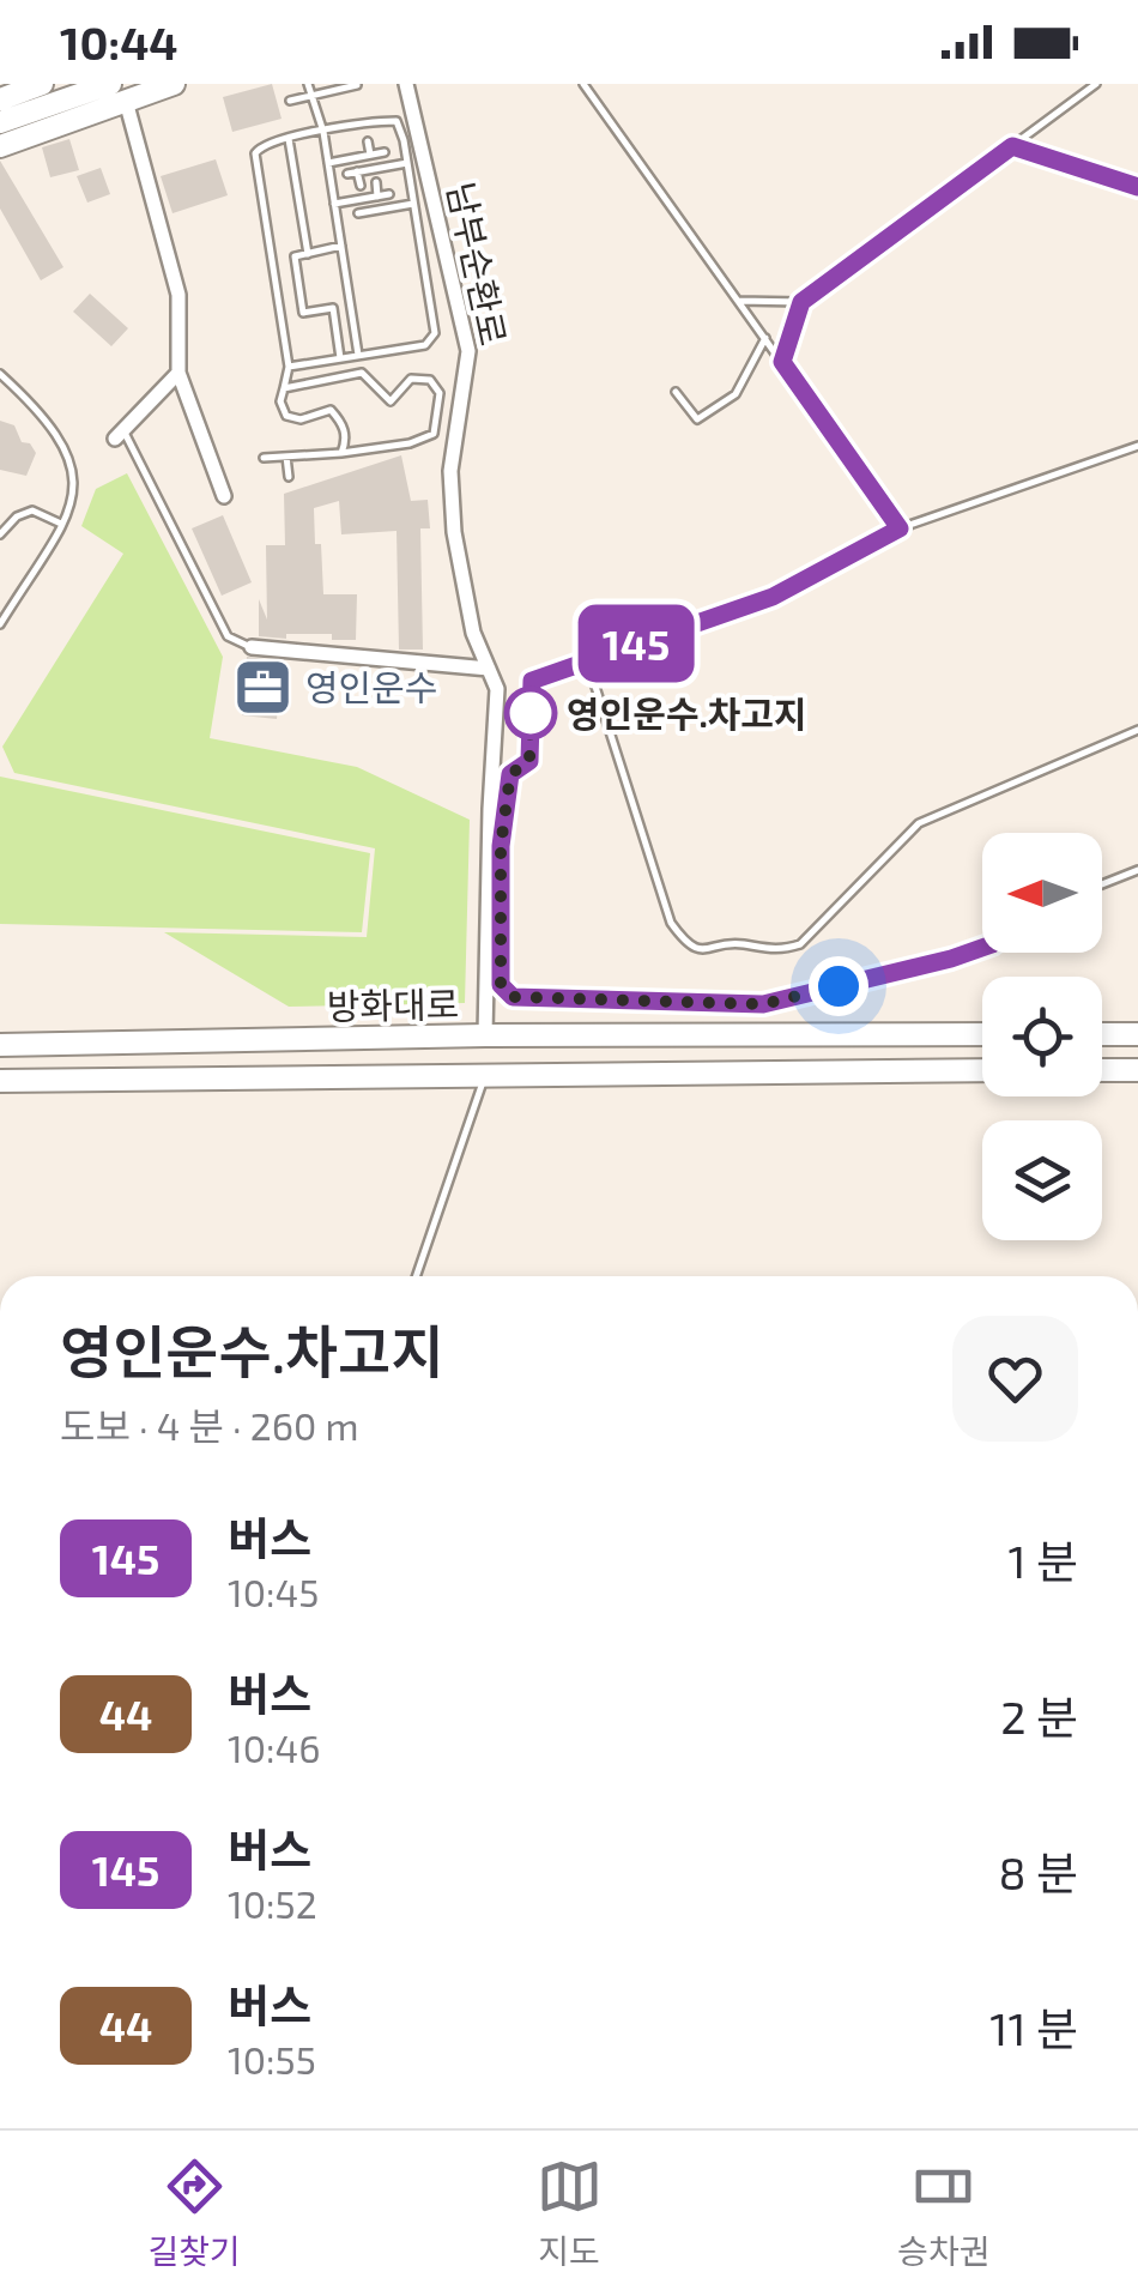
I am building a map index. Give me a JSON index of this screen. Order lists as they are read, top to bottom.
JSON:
{
  "streets": {
    "main road": ["방화대로"],
    "street": ["남부순환로"]
  },
  "crossings": [
    ["남부순환로", "방화대로"]
  ],
  "places": {
    "office": ["영인운수"],
    "other": ["영인운수.차고지"]
  },
  "lines": ["bus line 145"],
  "north": "left",
  "page": {
    "status": "10:44",
    "on_map": "145",
    "heading": ["영인운수.차고지", "도보 · 4 분 · 260 m"],
    "list": [
      {
        "mark": "145",
        "name": "버스",
        "note": "10:45",
        "value": "1 분"
      },
      {
        "mark": "44",
        "name": "버스",
        "note": "10:46",
        "value": "2 분"
      },
      {
        "mark": "145",
        "name": "버스",
        "note": "10:52",
        "value": "8 분"
      },
      {
        "mark": "44",
        "name": "버스",
        "note": "10:55",
        "value": "11 분"
      }
    ],
    "tabs": ["길찾기", "지도", "승차권"]
  }
}
